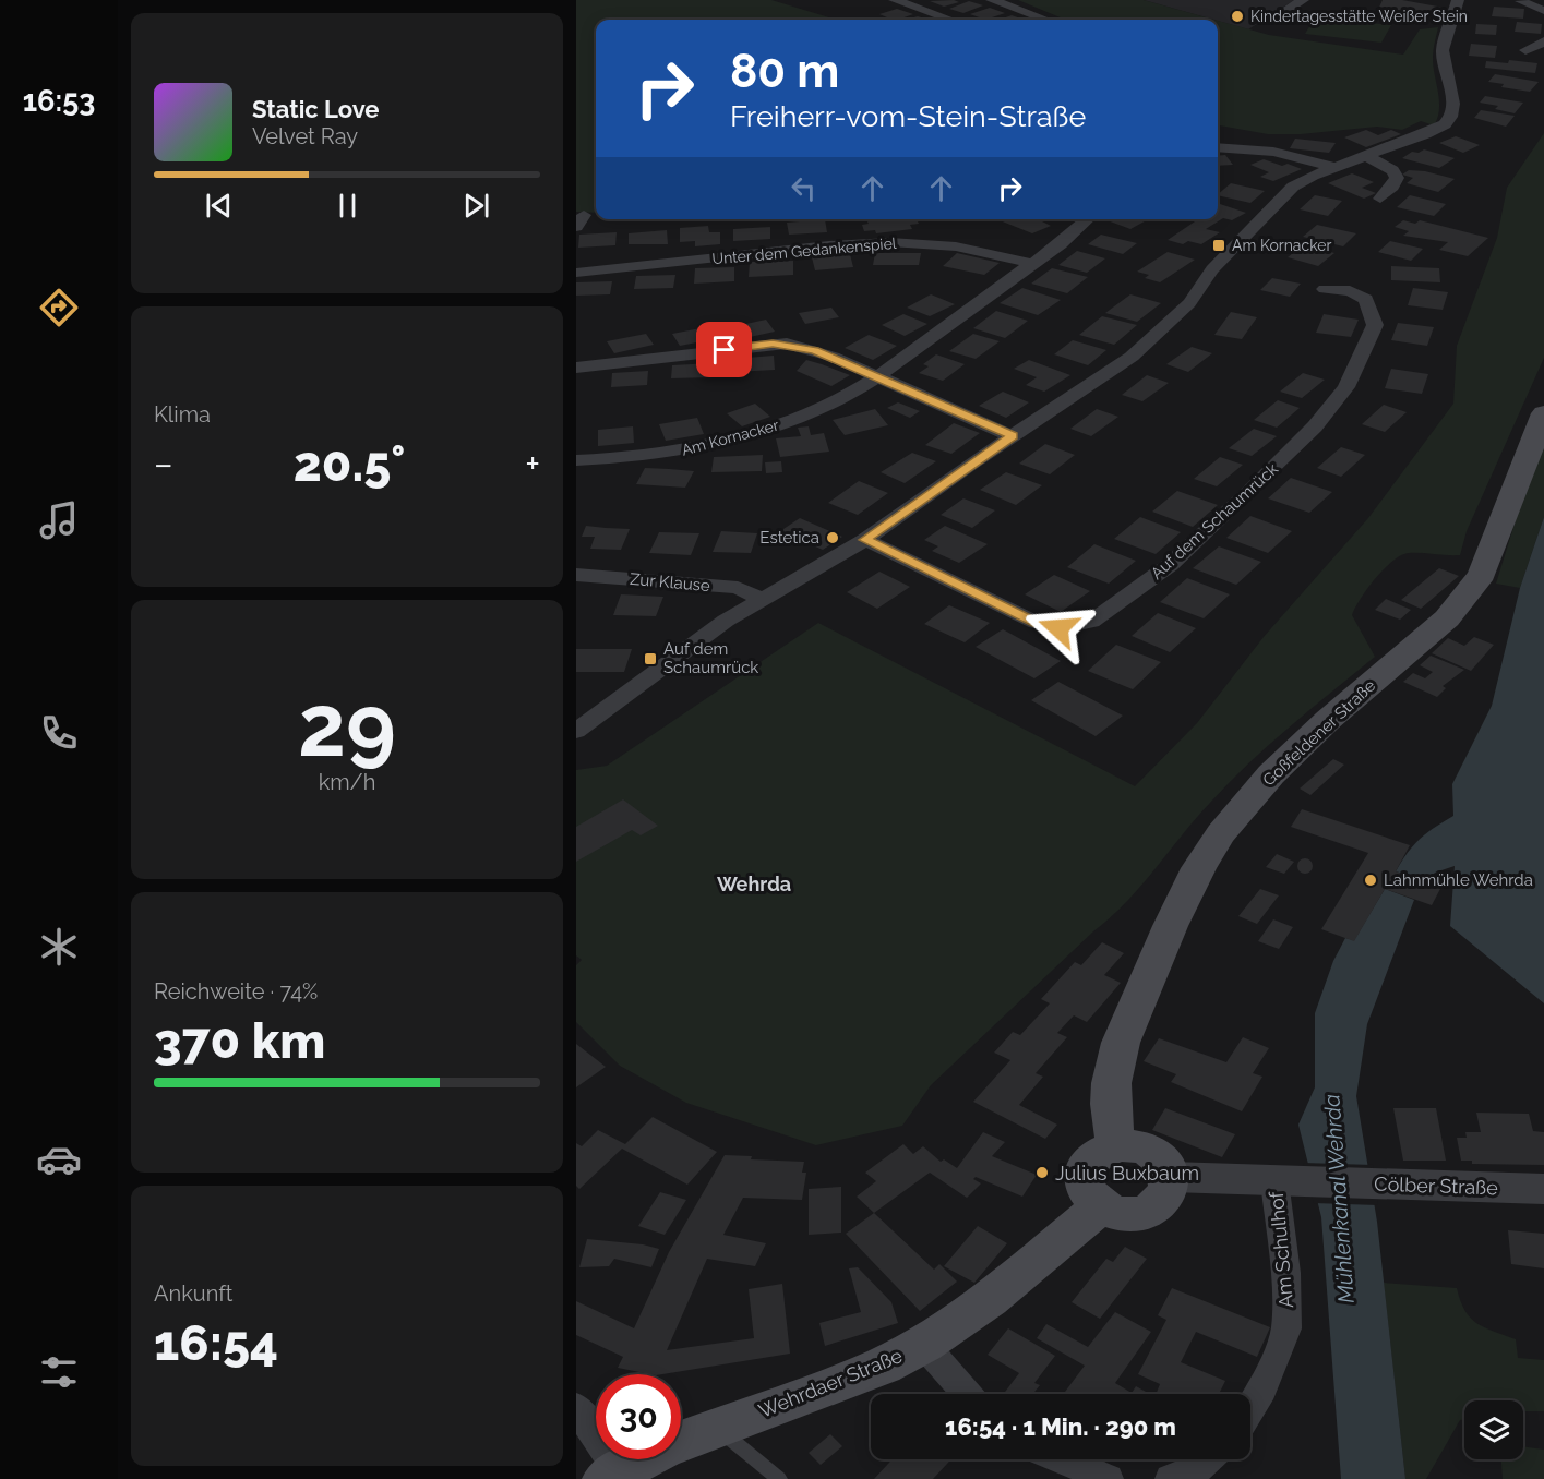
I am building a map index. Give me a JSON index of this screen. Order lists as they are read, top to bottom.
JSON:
{
  "streets": {
    "main road": ["Goßfeldener Straße", "Wehrdaer Straße"],
    "street": [
      "Unter dem Gedankenspiel",
      "Am Kornacker",
      "Auf dem Schaumrück",
      "Zur Klause",
      "Cölber Straße",
      "Am Schulhof"
    ]
  },
  "crossings": [
    ["Unter dem Gedankenspiel", "Am Kornacker"],
    ["Goßfeldener Straße", "Cölber Straße"],
    ["Goßfeldener Straße", "Wehrdaer Straße"],
    ["Cölber Straße", "Am Schulhof"],
    ["Cölber Straße", "Wehrdaer Straße"]
  ],
  "districts": ["Wehrda"],
  "water": ["Mühlenkanal Wehrda"],
  "places": {
    "other": [
      "Kindertagesstätte Weißer Stein",
      "Estetica",
      "Lahnmühle Wehrda",
      "Julius Buxbaum"
    ],
    "transit": ["Am Kornacker", "Auf dem Schaumrück"]
  },
  "page": {
    "tabs": "16:53",
    "turn": ["80 m", "Freiherr-vom-Stein-Straße"],
    "song": ["Static Love", "Velvet Ray"],
    "tile": [
      "Klima",
      ["29", "km/h"],
      ["Reichweite · 74%", "370 km"],
      ["Ankunft", "16:54"]
    ],
    "heat": ["−", "20.5°", "+"],
    "limit": "30",
    "trip": "16:54 · 1 Min. · 290 m"
  }
}
